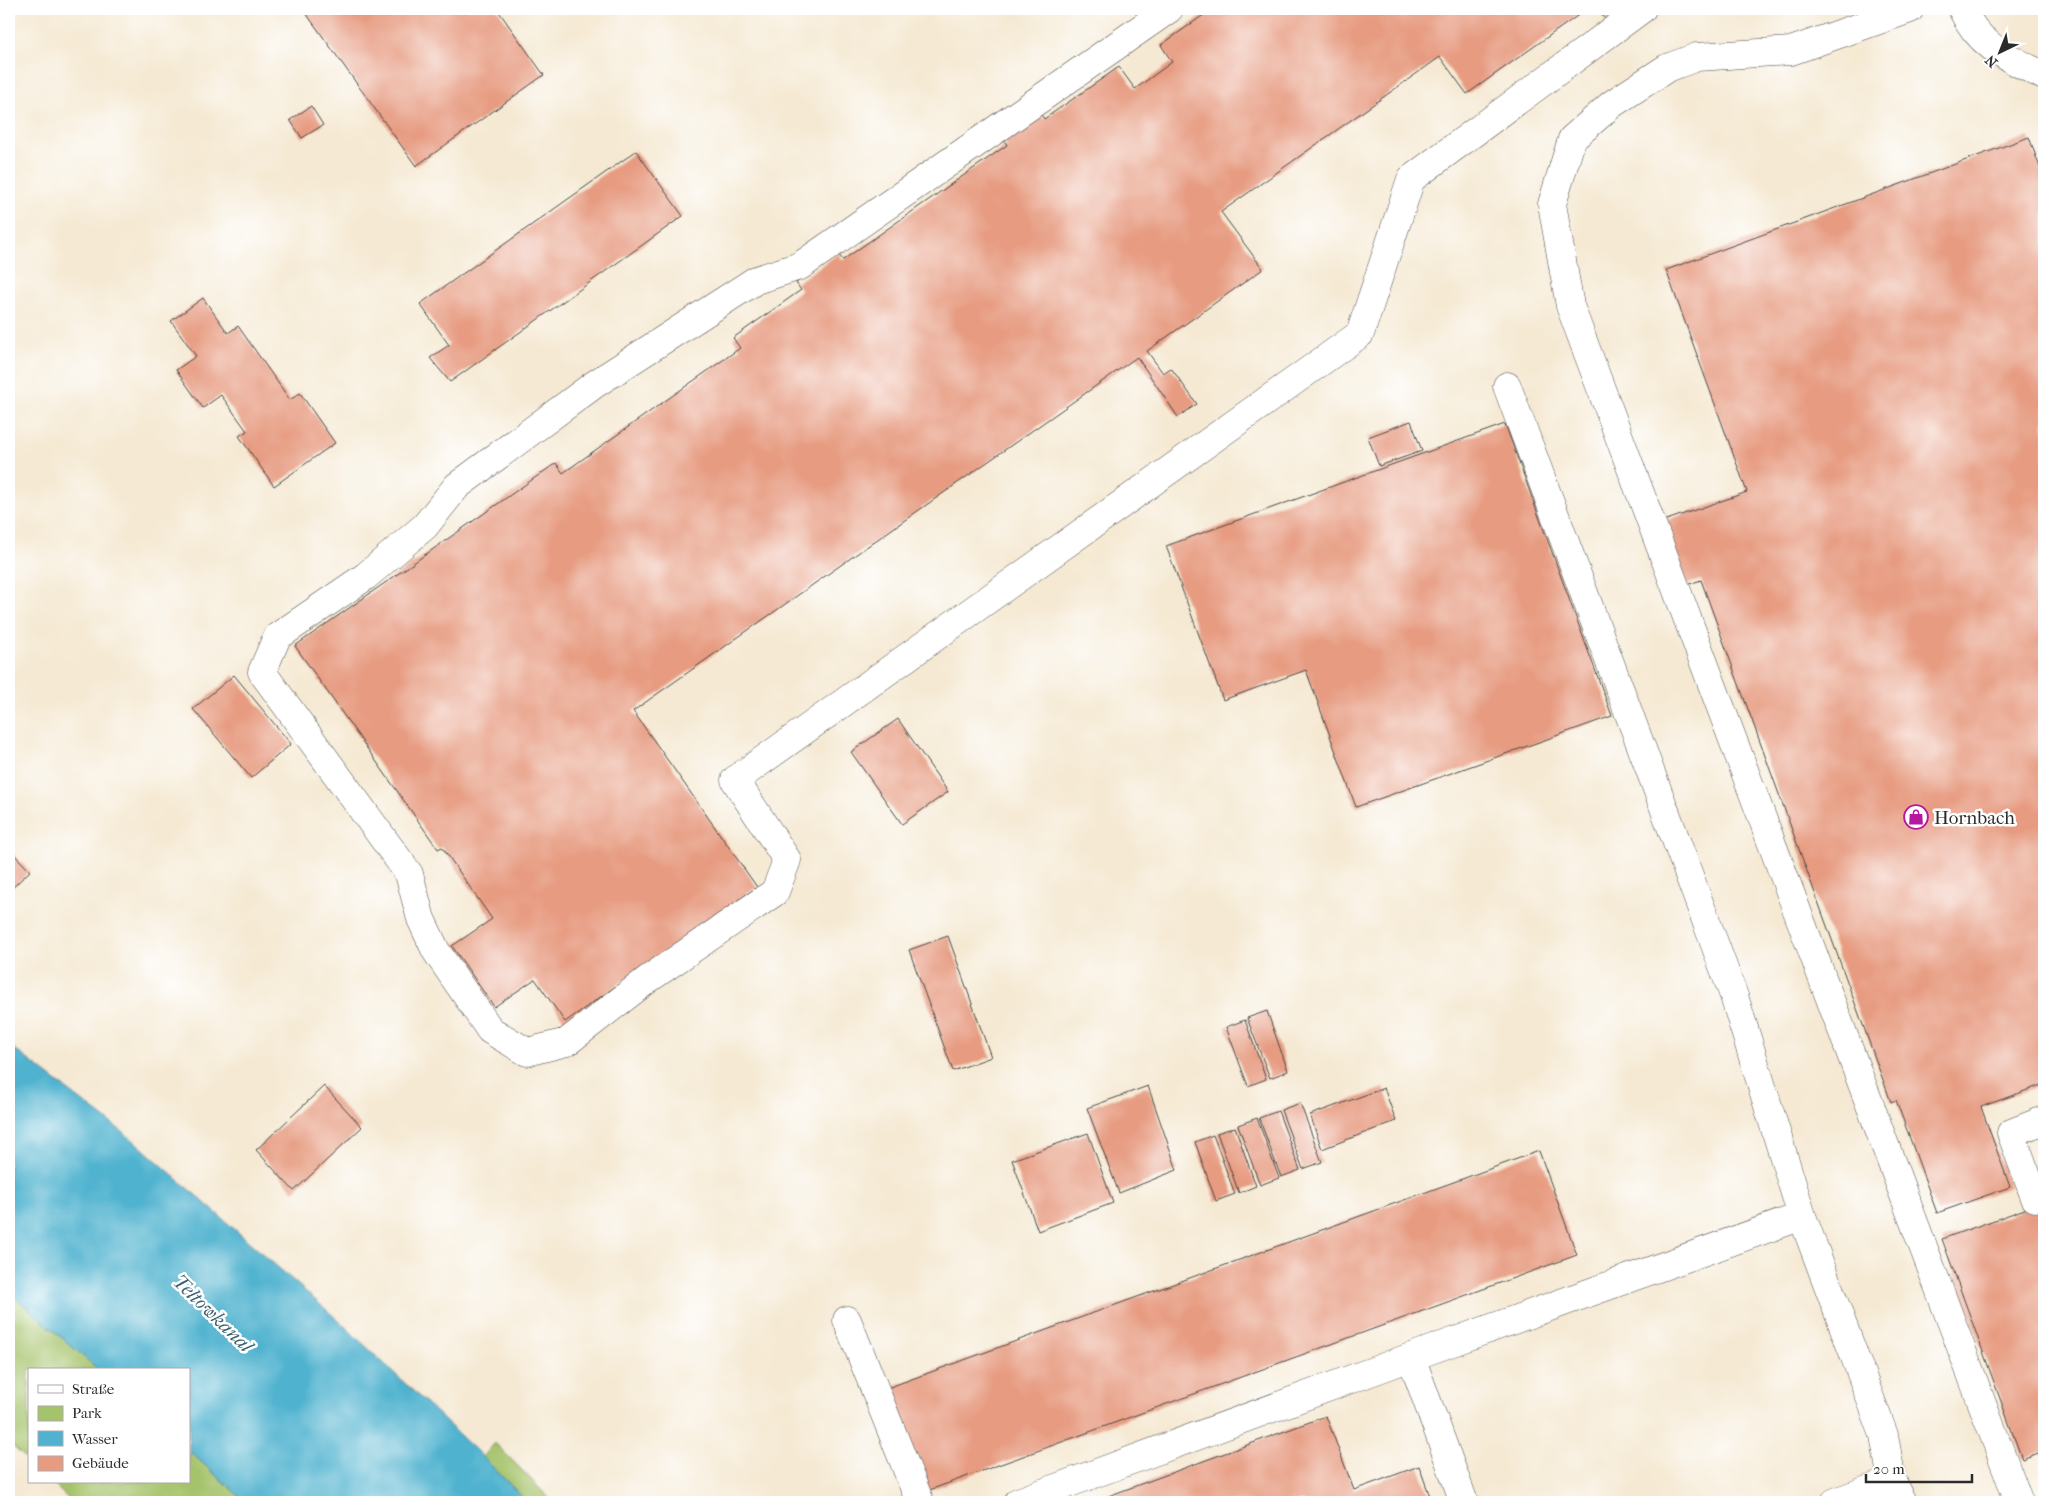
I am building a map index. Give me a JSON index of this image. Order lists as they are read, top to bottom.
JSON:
{
  "water": ["Teltowkanal"],
  "places": {
    "shop": ["Hornbach"]
  },
  "legend": [
    "Straße",
    "Park",
    "Wasser",
    "Gebäude"
  ],
  "scale_bar": "20 m",
  "north": "bottom left"
}
